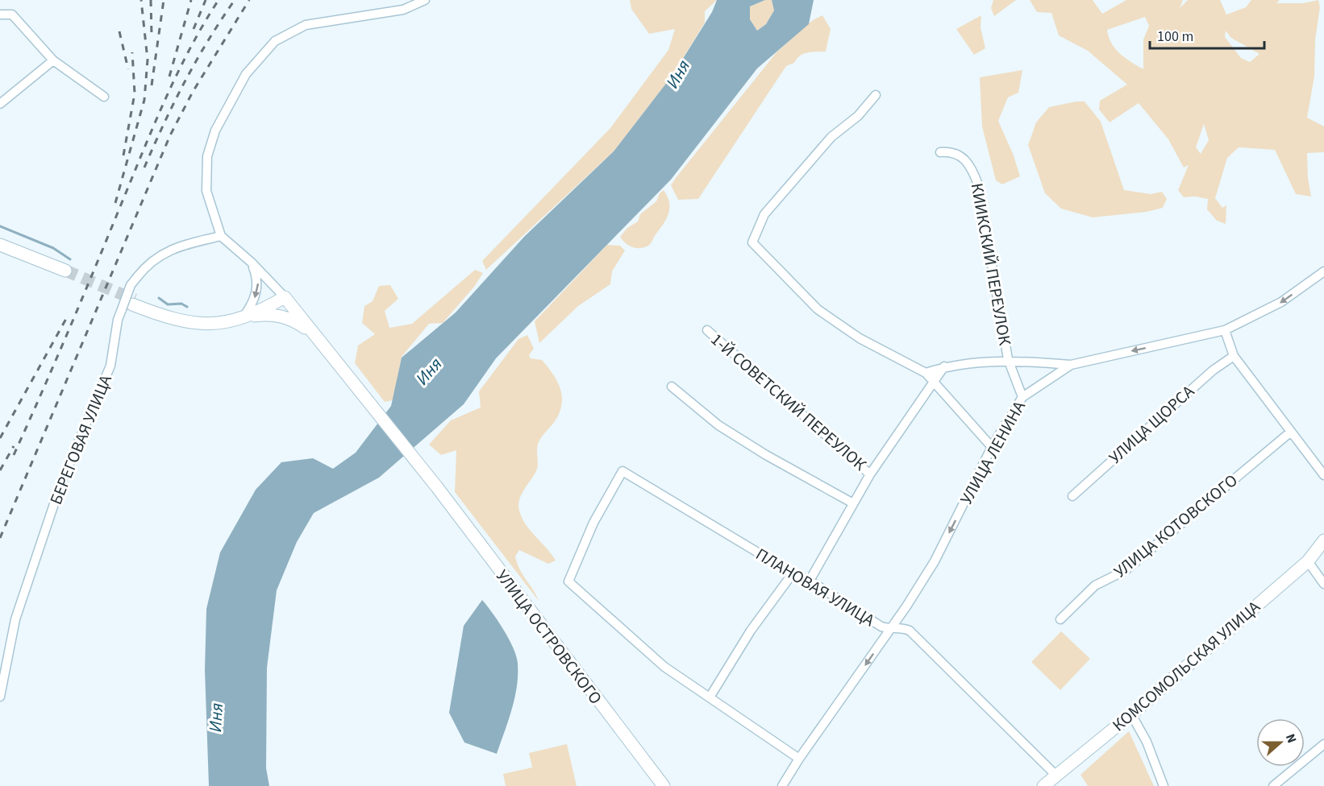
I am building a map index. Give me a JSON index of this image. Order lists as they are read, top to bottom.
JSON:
{
  "streets": {
    "main road": ["УЛИЦА ОСТРОВСКОГО", "КОМСОМОЛЬСКАЯ УЛИЦА"],
    "street": [
      "КИИКСКИЙ ПЕРЕУЛОК",
      "1-Й СОВЕТСКИЙ ПЕРЕУЛОК",
      "УЛИЦА ЩОРСА",
      "БЕРЕГОВАЯ УЛИЦА",
      "УЛИЦА ЛЕНИНА",
      "УЛИЦА КОТОВСКОГО",
      "ПЛАНОВАЯ УЛИЦА"
    ]
  },
  "crossings": [
    ["КИИКСКИЙ ПЕРЕУЛОК", "УЛИЦА ЛЕНИНА"],
    ["УЛИЦА ЛЕНИНА", "ПЛАНОВАЯ УЛИЦА"],
    ["ПЛАНОВАЯ УЛИЦА", "КОМСОМОЛЬСКАЯ УЛИЦА"]
  ],
  "one_way": ["УЛИЦА ЛЕНИНА"],
  "water": ["Иня"],
  "scale_bar": "100 m",
  "north": "right"
}
